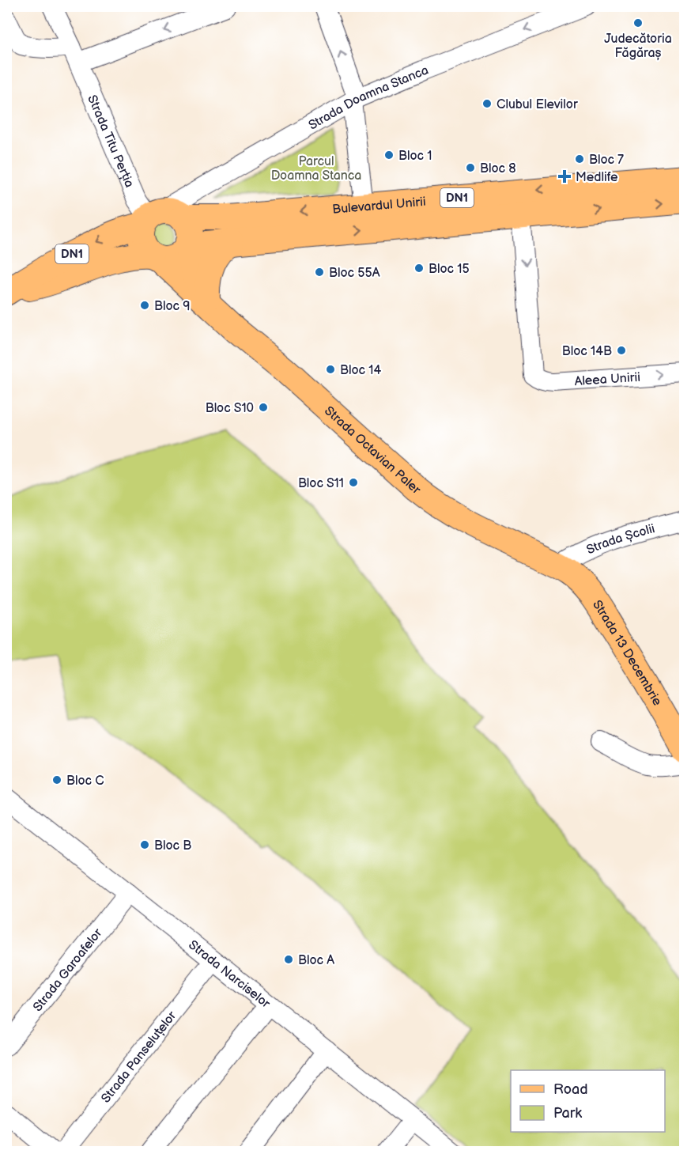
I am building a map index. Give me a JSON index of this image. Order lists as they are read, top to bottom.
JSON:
{
  "streets": {
    "main road": [
      "Strada Doamna Stanca",
      "DN1",
      "Bulevardul Unirii",
      "Strada Octavian Paler",
      "Strada 13 Decembrie"
    ],
    "street": [
      "Strada Titu Perția",
      "Aleea Unirii",
      "Strada Școlii",
      "Strada Garoafelor",
      "Strada Narciselor",
      "Strada Panseluțelor"
    ]
  },
  "crossings": [
    ["Strada Doamna Stanca", "Strada Titu Perția"],
    ["Strada Doamna Stanca", "DN1"],
    ["Strada Doamna Stanca", "Bulevardul Unirii"],
    ["Strada Doamna Stanca", "Strada Octavian Paler"],
    ["Strada Titu Perția", "DN1"],
    ["Strada Titu Perția", "Bulevardul Unirii"],
    ["Strada Titu Perția", "Strada Octavian Paler"],
    ["DN1", "Bulevardul Unirii"],
    ["DN1", "Strada Octavian Paler"],
    ["Bulevardul Unirii", "Aleea Unirii"],
    ["Bulevardul Unirii", "Strada Octavian Paler"],
    ["Strada Octavian Paler", "Strada Școlii"],
    ["Strada Octavian Paler", "Strada 13 Decembrie"],
    ["Strada Școlii", "Strada 13 Decembrie"],
    ["Strada Garoafelor", "Strada Narciselor"],
    ["Strada Narciselor", "Strada Panseluțelor"]
  ],
  "one_way": ["Strada Doamna Stanca"],
  "parks": ["Parcul Doamna Stanca"],
  "places": {
    "other": [
      "Judecătoria Făgăraș",
      "Clubul Elevilor",
      "Bloc 1",
      "Bloc 7",
      "Bloc 8",
      "Bloc 15",
      "Bloc 55A",
      "Bloc 9",
      "Bloc 14B",
      "Bloc 14",
      "Bloc S10",
      "Bloc S11",
      "Bloc C",
      "Bloc B",
      "Bloc A"
    ],
    "health": ["Medlife"]
  },
  "legend": ["Road", "Park"]
}
